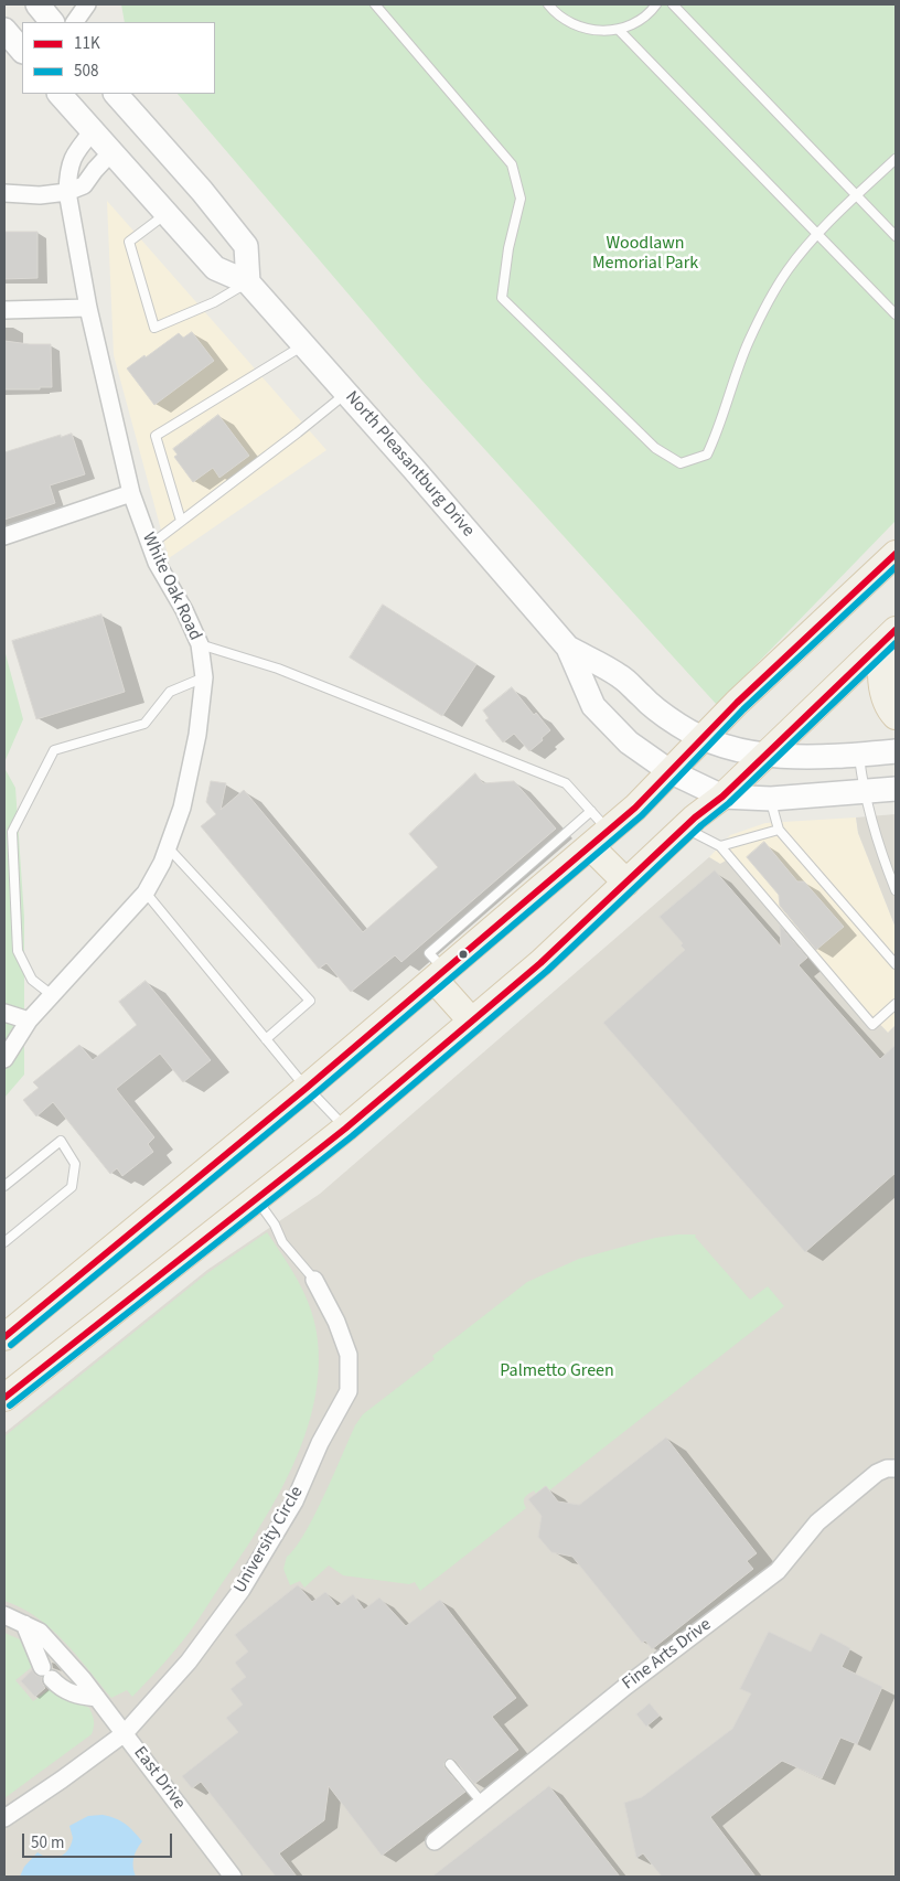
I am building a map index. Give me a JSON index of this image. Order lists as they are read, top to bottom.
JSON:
{
  "streets": {
    "main road": ["North Pleasantburg Drive"],
    "street": [
      "White Oak Road",
      "University Circle",
      "Fine Arts Drive",
      "East Drive"
    ]
  },
  "crossings": [
    ["North Pleasantburg Drive", "White Oak Road"],
    ["University Circle", "East Drive"]
  ],
  "parks": ["Woodlawn Memorial Park", "Palmetto Green"],
  "lines": ["transit line 11K", "transit line 508"],
  "legend": ["11K", "508"],
  "scale_bar": "50 m"
}
